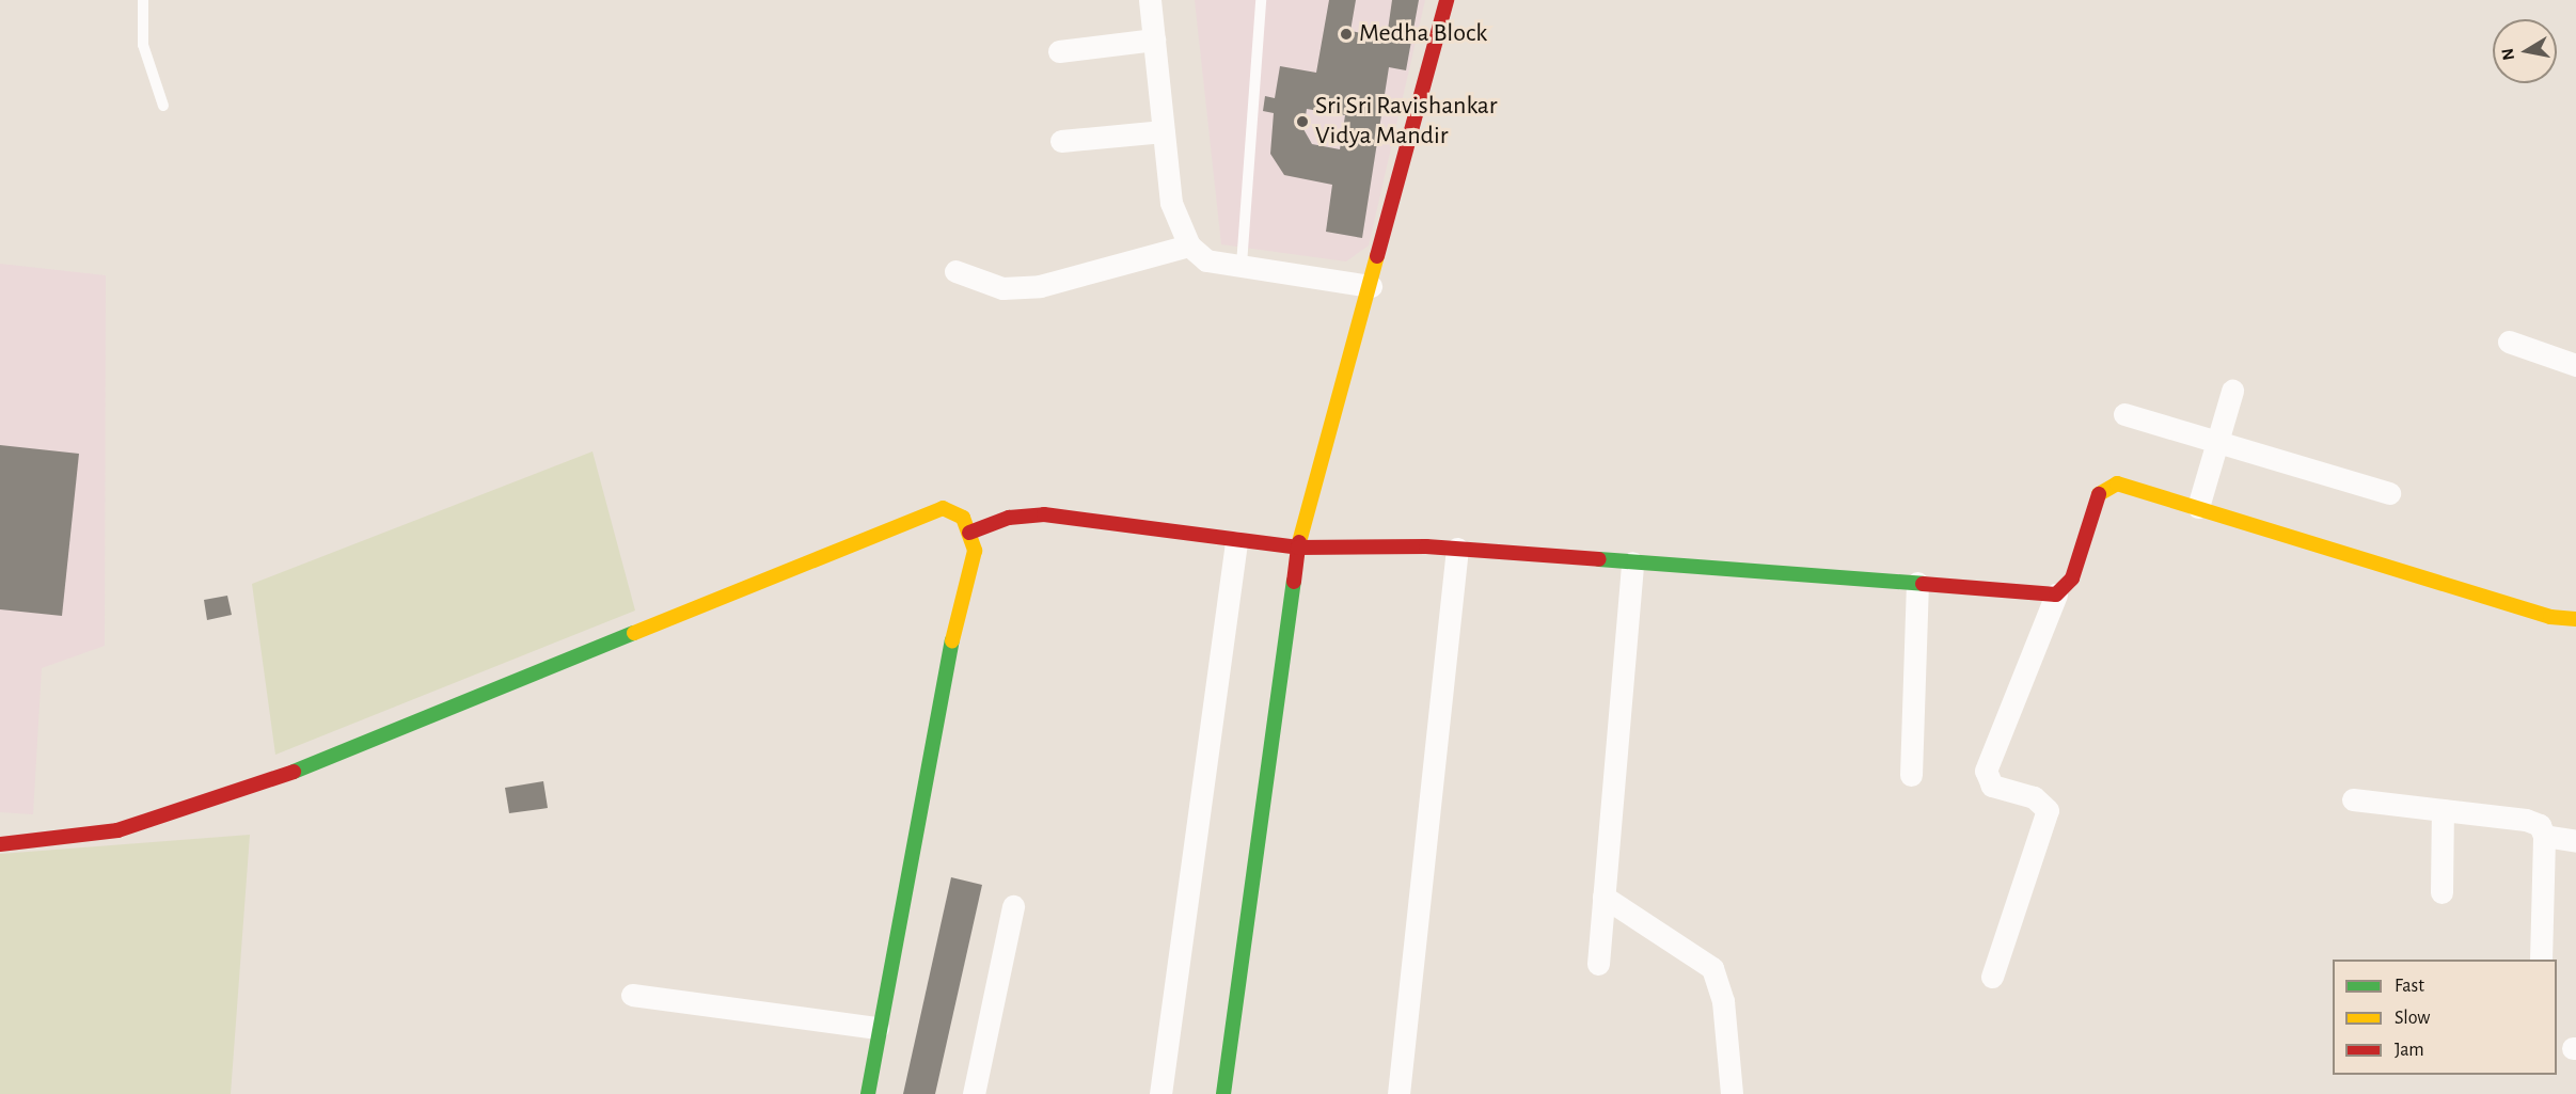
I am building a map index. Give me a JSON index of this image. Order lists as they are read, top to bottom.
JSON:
{
  "places": ["Medha Block", "Sri Sri Ravishankar Vidya Mandir"],
  "legend": ["Fast", "Slow", "Jam"],
  "north": "left"
}
